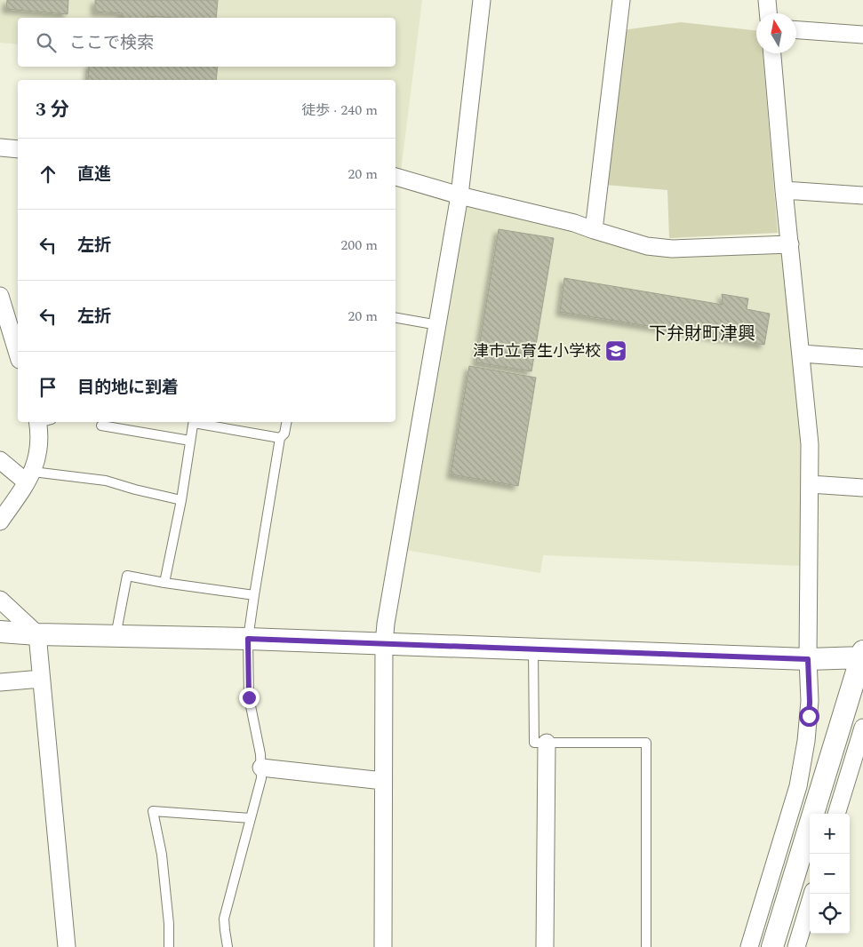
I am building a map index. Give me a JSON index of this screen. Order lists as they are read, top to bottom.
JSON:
{
  "districts": ["下弁財町津興"],
  "places": {
    "school or university": ["津市立育生小学校"]
  },
  "north": "top",
  "page": {
    "search": "ここで検索",
    "heading": ["3 分", "徒歩 · 240 m"],
    "list": [
      ["直進", "20 m"],
      ["左折", "200 m"],
      ["左折", "20 m"],
      "目的地に到着"
    ],
    "map_buttons": ["+", "−"]
  }
}
